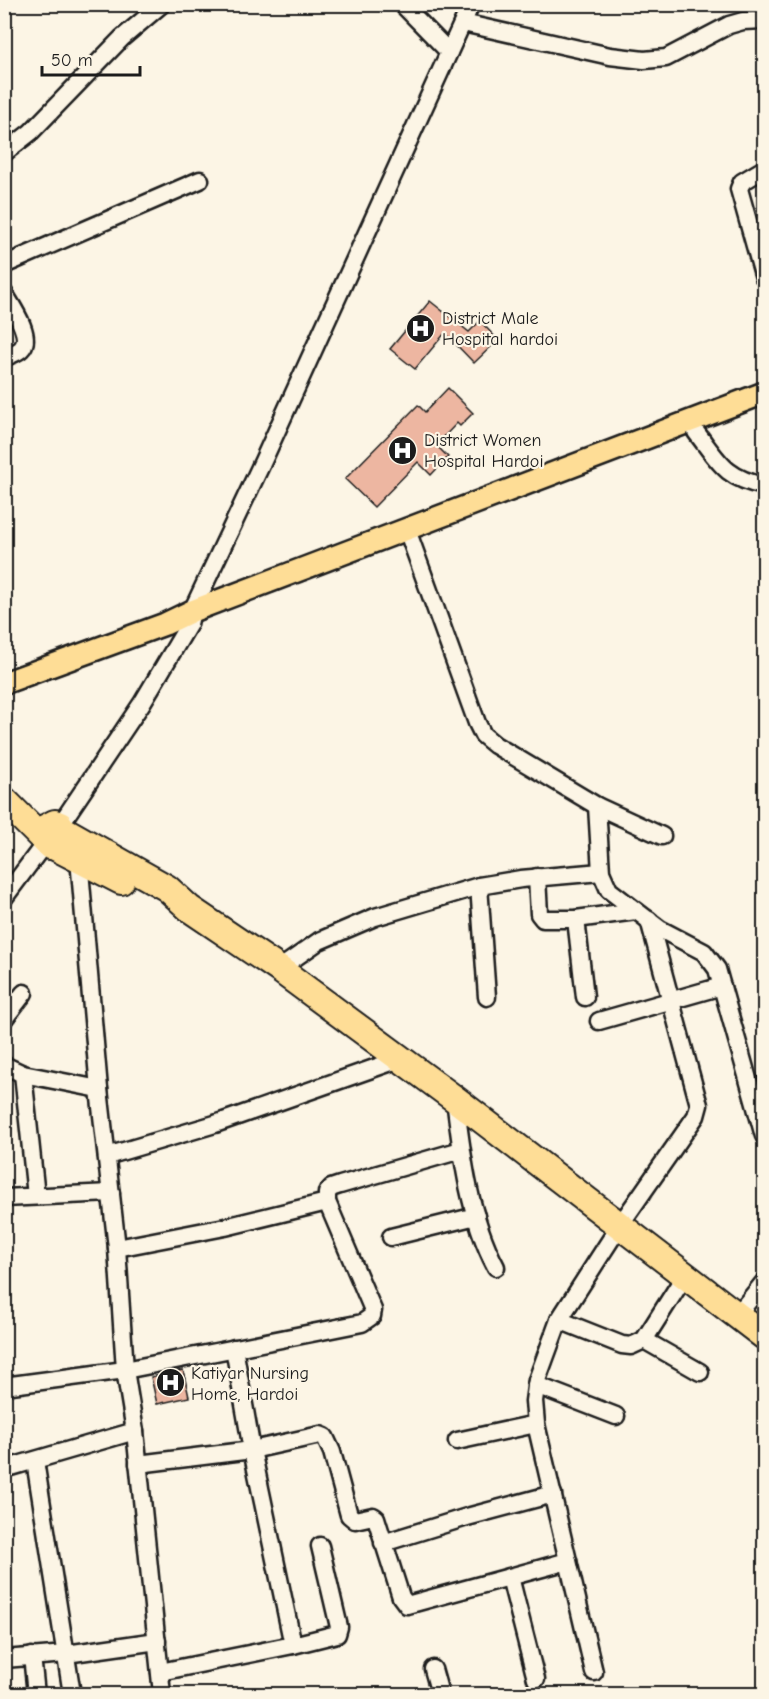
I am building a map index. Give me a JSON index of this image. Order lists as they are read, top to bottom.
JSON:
{
  "places": {
    "hospital": ["District Male Hospital hardoi", "District Women Hospital Hardoi", "Katiyar Nursing Home, Hardoi"]
  },
  "scale_bar": "50 m"
}
